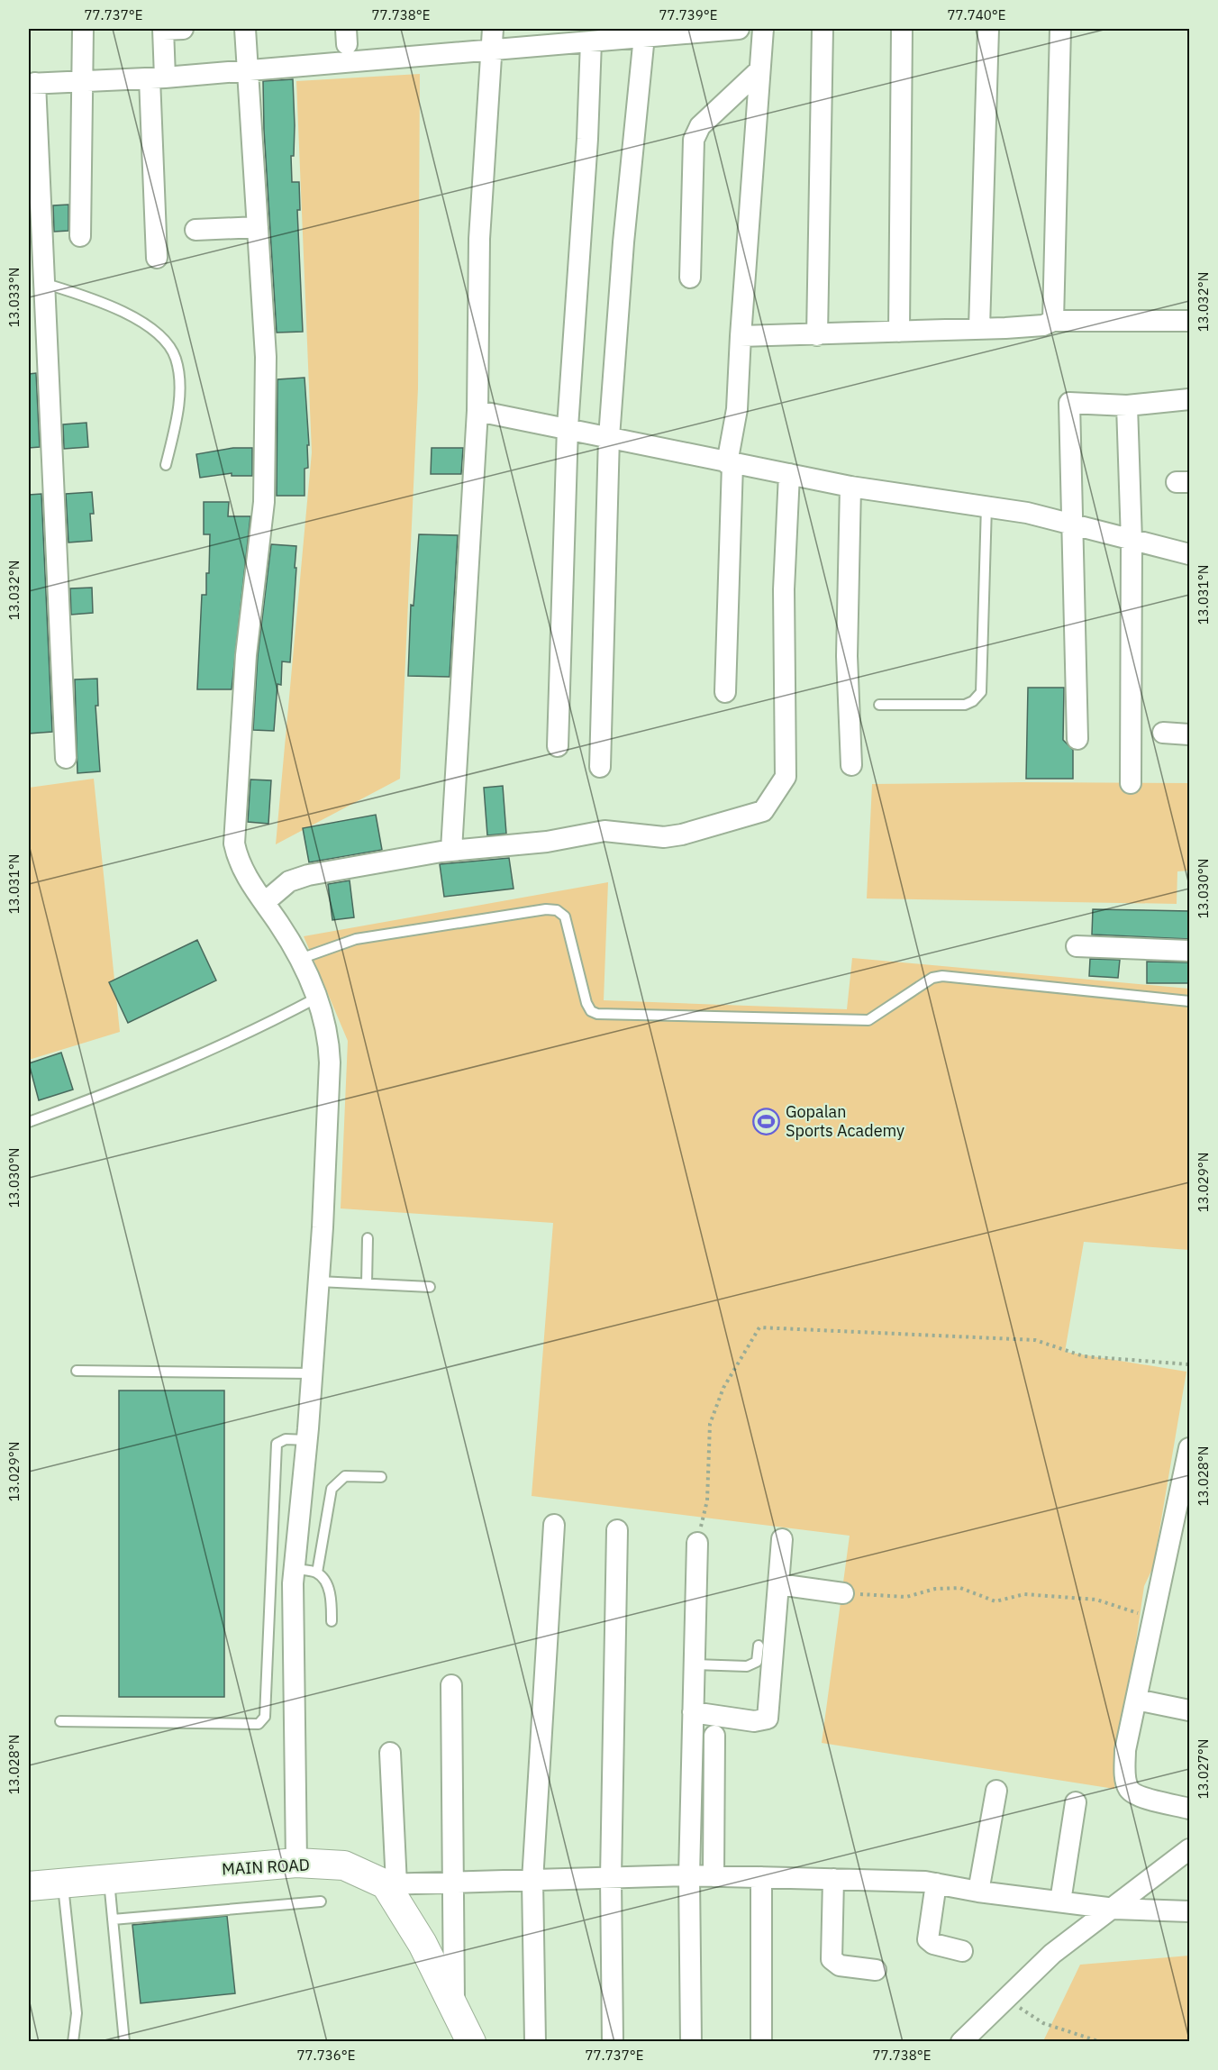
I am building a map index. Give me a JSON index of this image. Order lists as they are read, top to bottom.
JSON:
{
  "streets": {
    "street": ["MAIN ROAD"]
  },
  "places": {
    "sports": ["Gopalan Sports Academy"]
  },
  "coordinates": [
    "77.737°E",
    "77.738°E",
    "77.739°E",
    "77.740°E",
    "13.033°N",
    "13.032°N",
    "13.031°N",
    "13.030°N",
    "13.029°N",
    "13.028°N",
    "13.027°N",
    "77.736°E"
  ]
}
